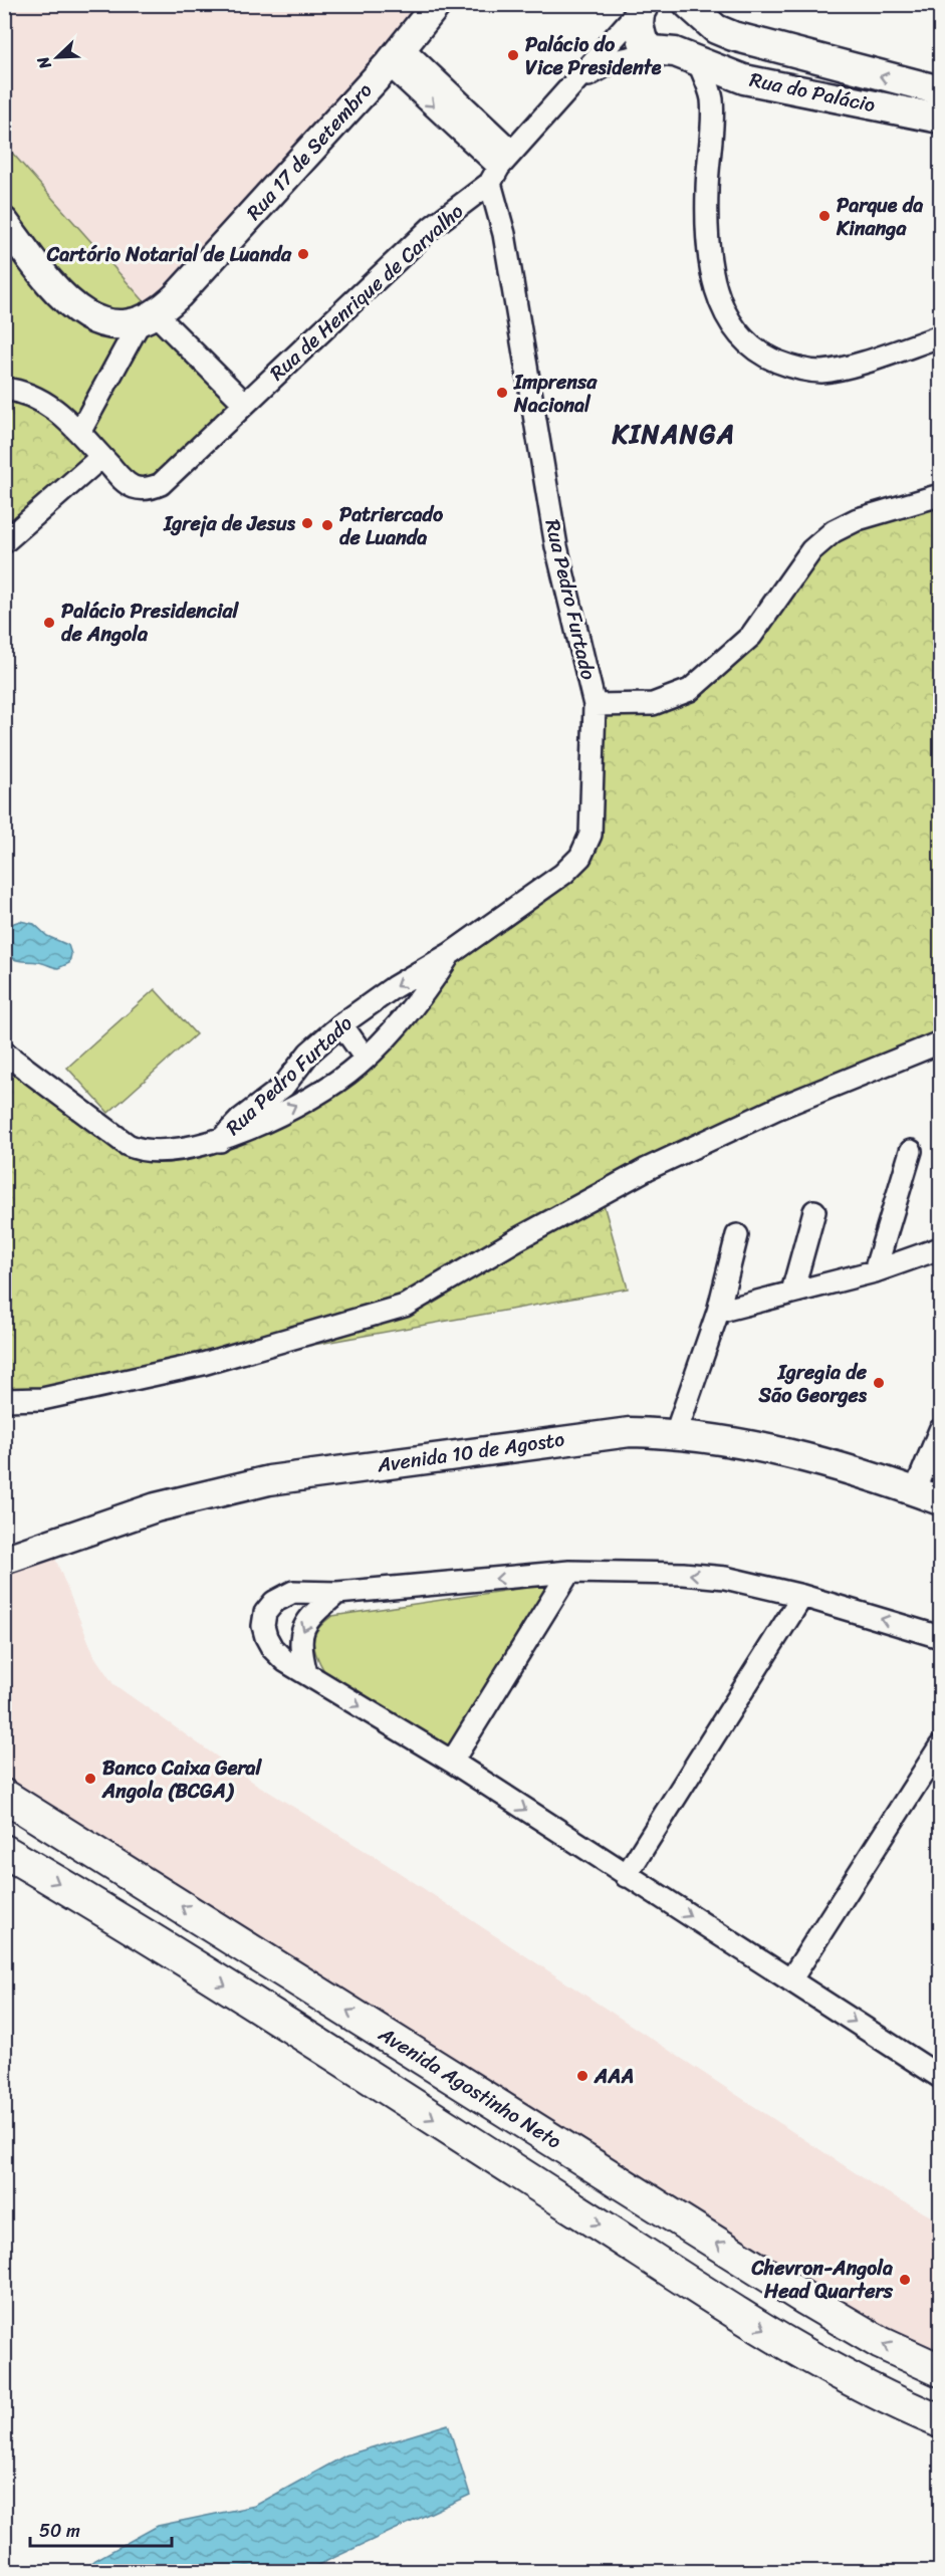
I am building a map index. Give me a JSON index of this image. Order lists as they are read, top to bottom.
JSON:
{
  "streets": {
    "main road": ["Avenida Agostinho Neto"],
    "street": [
      "Rua do Palácio",
      "Rua 17 de Setembro",
      "Rua de Henrique de Carvalho",
      "Rua Pedro Furtado",
      "Avenida 10 de Agosto"
    ]
  },
  "crossings": [
    ["Rua do Palácio", "Rua de Henrique de Carvalho"],
    ["Rua de Henrique de Carvalho", "Rua Pedro Furtado"]
  ],
  "districts": ["KINANGA"],
  "places": [
    "Palácio do Vice Presidente",
    "Parque da Kinanga",
    "Cartório Notarial de Luanda",
    "Imprensa Nacional",
    "Igreja de Jesus",
    "Patriercado de Luanda",
    "Palácio Presidencial de Angola",
    "Igregia de São Georges",
    "Banco Caixa Geral Angola (BCGA)",
    "AAA",
    "Chevron-Angola Head Quarters"
  ],
  "scale_bar": "50 m",
  "north": "bottom left"
}
